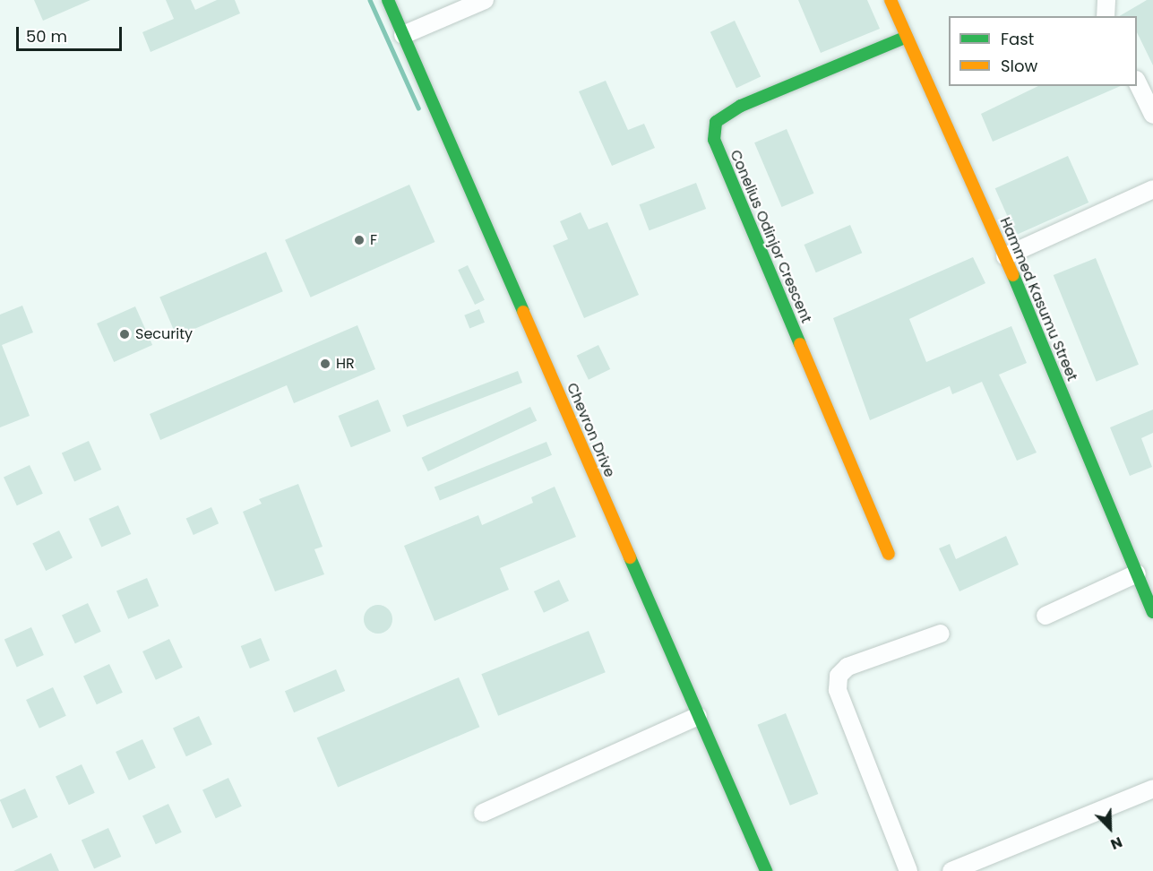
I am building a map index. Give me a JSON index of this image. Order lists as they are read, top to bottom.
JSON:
{
  "streets": {
    "street": ["Conelius Odinjor Crescent", "Hammed Kasumu Street", "Chevron Drive"]
  },
  "crossings": [
    ["Conelius Odinjor Crescent", "Hammed Kasumu Street"]
  ],
  "places": ["F", "Security", "HR"],
  "legend": ["Fast", "Slow"],
  "scale_bar": "50 m",
  "north": "bottom right"
}
